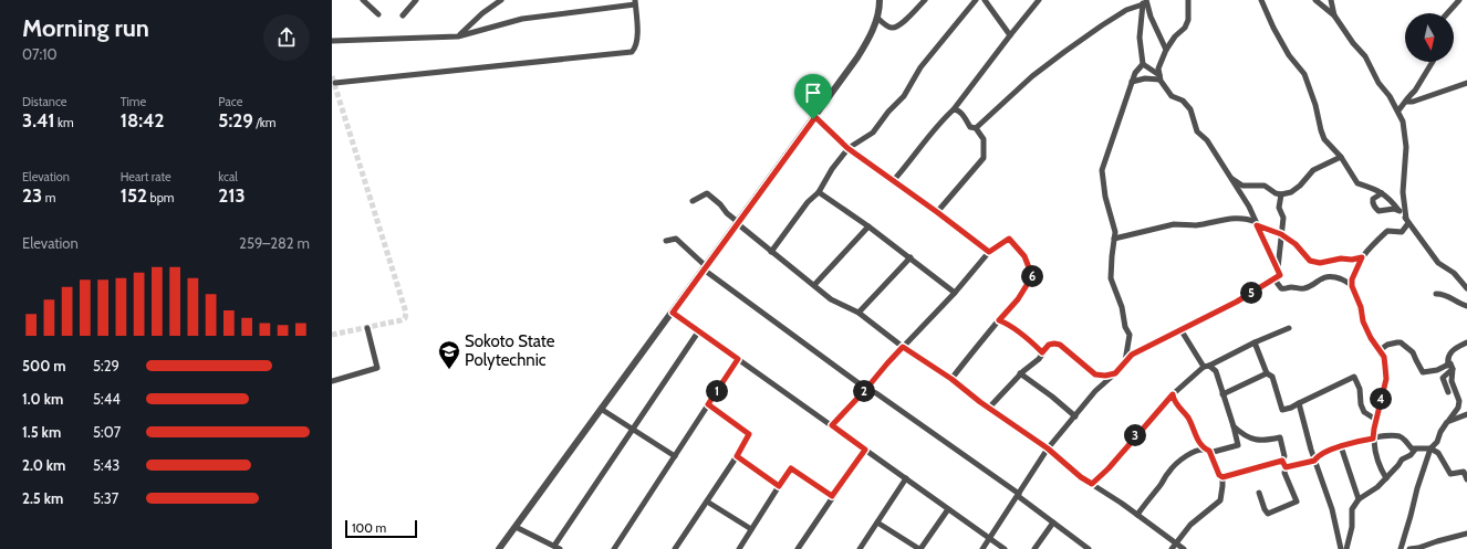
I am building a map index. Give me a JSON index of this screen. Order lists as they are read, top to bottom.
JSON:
{
  "places": {
    "school or university": ["Sokoto State Polytechnic"]
  },
  "scale_bar": "100 m",
  "north": "bottom",
  "page": {
    "heading": ["Morning run", "07:10"],
    "stats": [
      ["Distance", "3.41 km"],
      ["Time", "18:42"],
      ["Pace", "5:29 /km"],
      ["Elevation", "23 m"],
      ["Heart rate", "152 bpm"],
      ["kcal", "213"]
    ],
    "chart": ["Elevation", "259–282 m"],
    "pins": [
      "6",
      "5",
      "1",
      "2",
      "4",
      "3"
    ],
    "list": [
      {
        "name": "500 m",
        "note": "5:29"
      },
      {
        "name": "1.0 km",
        "note": "5:44"
      },
      {
        "name": "1.5 km",
        "note": "5:07"
      },
      {
        "name": "2.0 km",
        "note": "5:43"
      },
      {
        "name": "2.5 km",
        "note": "5:37"
      }
    ],
    "scale": "100 m"
  }
}
